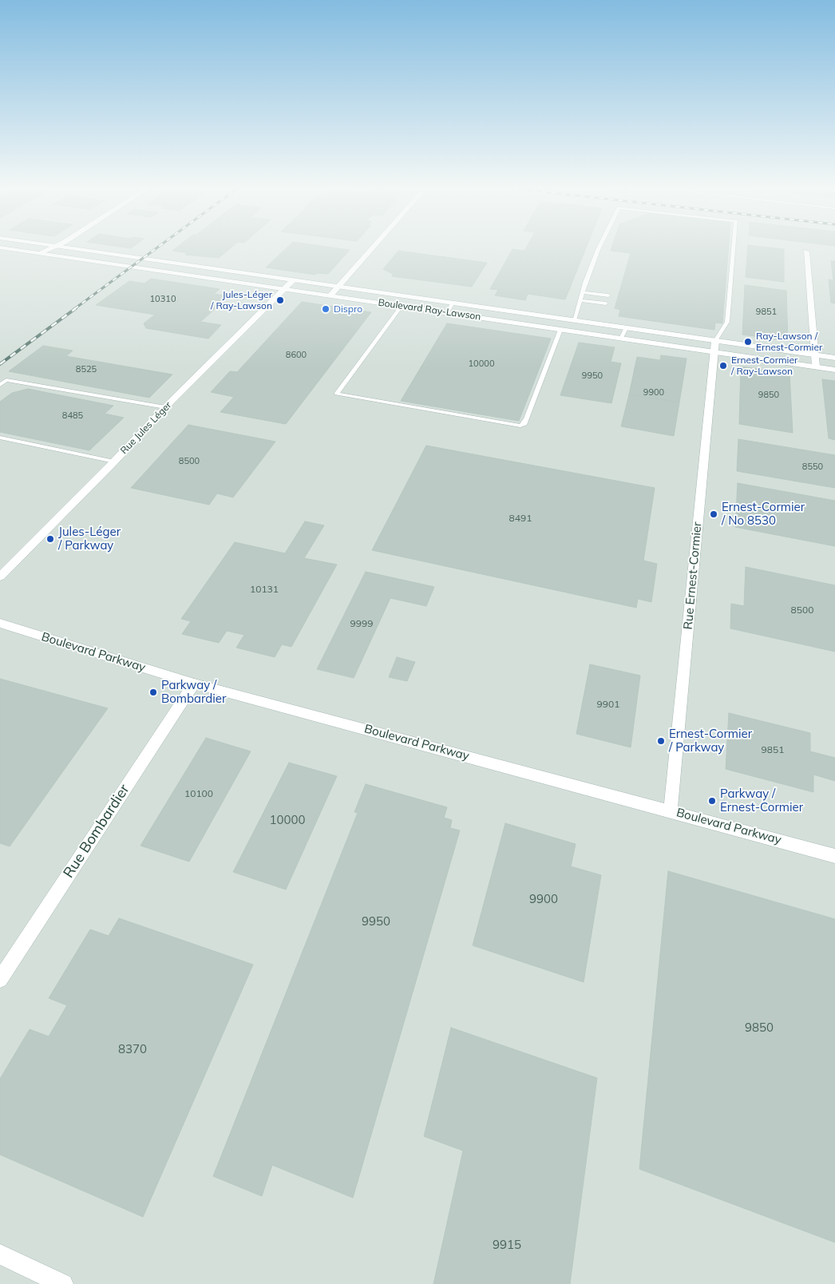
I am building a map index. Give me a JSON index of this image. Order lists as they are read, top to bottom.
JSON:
{
  "streets": {
    "street": [
      "Boulevard Ray-Lawson",
      "Rue Jules Léger",
      "Rue Ernest-Cormier",
      "Boulevard Parkway",
      "Rue Bombardier"
    ]
  },
  "crossings": [
    ["Boulevard Ray-Lawson", "Rue Jules Léger"],
    ["Boulevard Ray-Lawson", "Rue Ernest-Cormier"],
    ["Rue Ernest-Cormier", "Boulevard Parkway"],
    ["Boulevard Parkway", "Rue Bombardier"]
  ],
  "places": [
    "Jules-Léger / Ray-Lawson",
    "Dispro",
    "Ray-Lawson / Ernest-Cormier",
    "Ernest-Cormier / Ray-Lawson",
    "Ernest-Cormier / No 8530",
    "Jules-Léger / Parkway",
    "Parkway / Bombardier",
    "Ernest-Cormier / Parkway",
    "Parkway / Ernest-Cormier"
  ],
  "house_numbers": [
    "10310",
    "9851",
    "8600",
    "10000",
    "8525",
    "9950",
    "9900",
    "9850",
    "8485",
    "8500",
    "8550",
    "8491",
    "10131",
    "8500",
    "9999",
    "9901",
    "9851",
    "10100",
    "10000",
    "9900",
    "9950",
    "9850",
    "8370",
    "9915"
  ]
}
